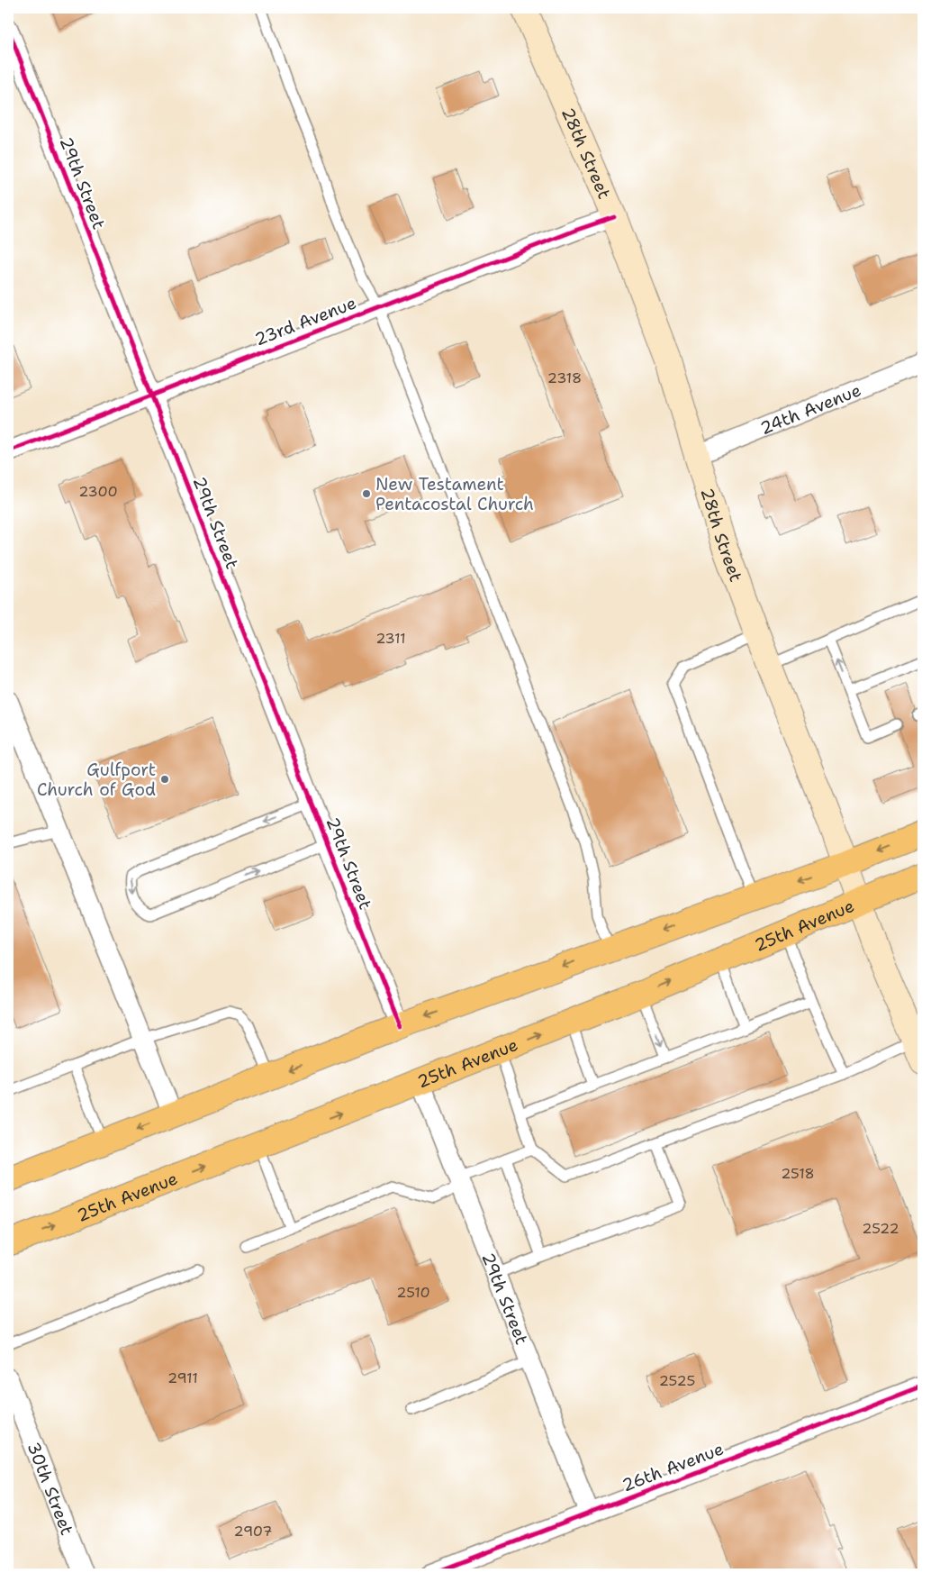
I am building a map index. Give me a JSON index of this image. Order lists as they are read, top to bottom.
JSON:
{
  "streets": {
    "main road": ["28th Street", "25th Avenue"],
    "street": [
      "29th Street",
      "23rd Avenue",
      "24th Avenue",
      "26th Avenue",
      "30th Street"
    ]
  },
  "crossings": [
    ["28th Street", "23rd Avenue"],
    ["28th Street", "24th Avenue"],
    ["28th Street", "25th Avenue"],
    ["29th Street", "23rd Avenue"],
    ["29th Street", "25th Avenue"],
    ["29th Street", "26th Avenue"]
  ],
  "places": ["New Testament Pentacostal Church", "Gulfport Church of God"],
  "house_numbers": [
    "2318",
    "2300",
    "2311",
    "2518",
    "2522",
    "2510",
    "2911",
    "2525",
    "2907"
  ]
}
